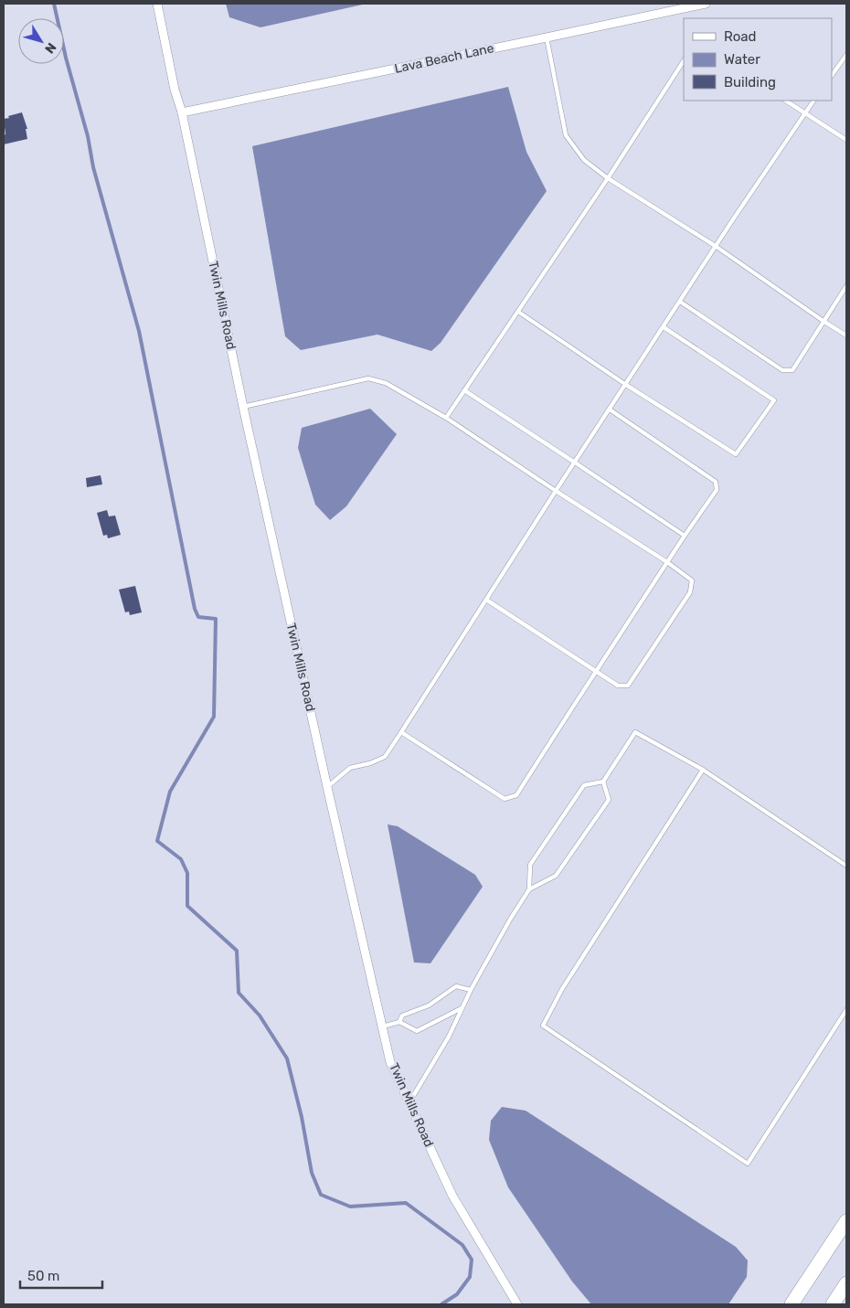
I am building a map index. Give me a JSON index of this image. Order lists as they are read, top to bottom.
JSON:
{
  "streets": {
    "street": ["Lava Beach Lane", "Twin Mills Road"]
  },
  "crossings": [
    ["Lava Beach Lane", "Twin Mills Road"]
  ],
  "legend": ["Road", "Water", "Building"],
  "scale_bar": "50 m",
  "north": "bottom right"
}
